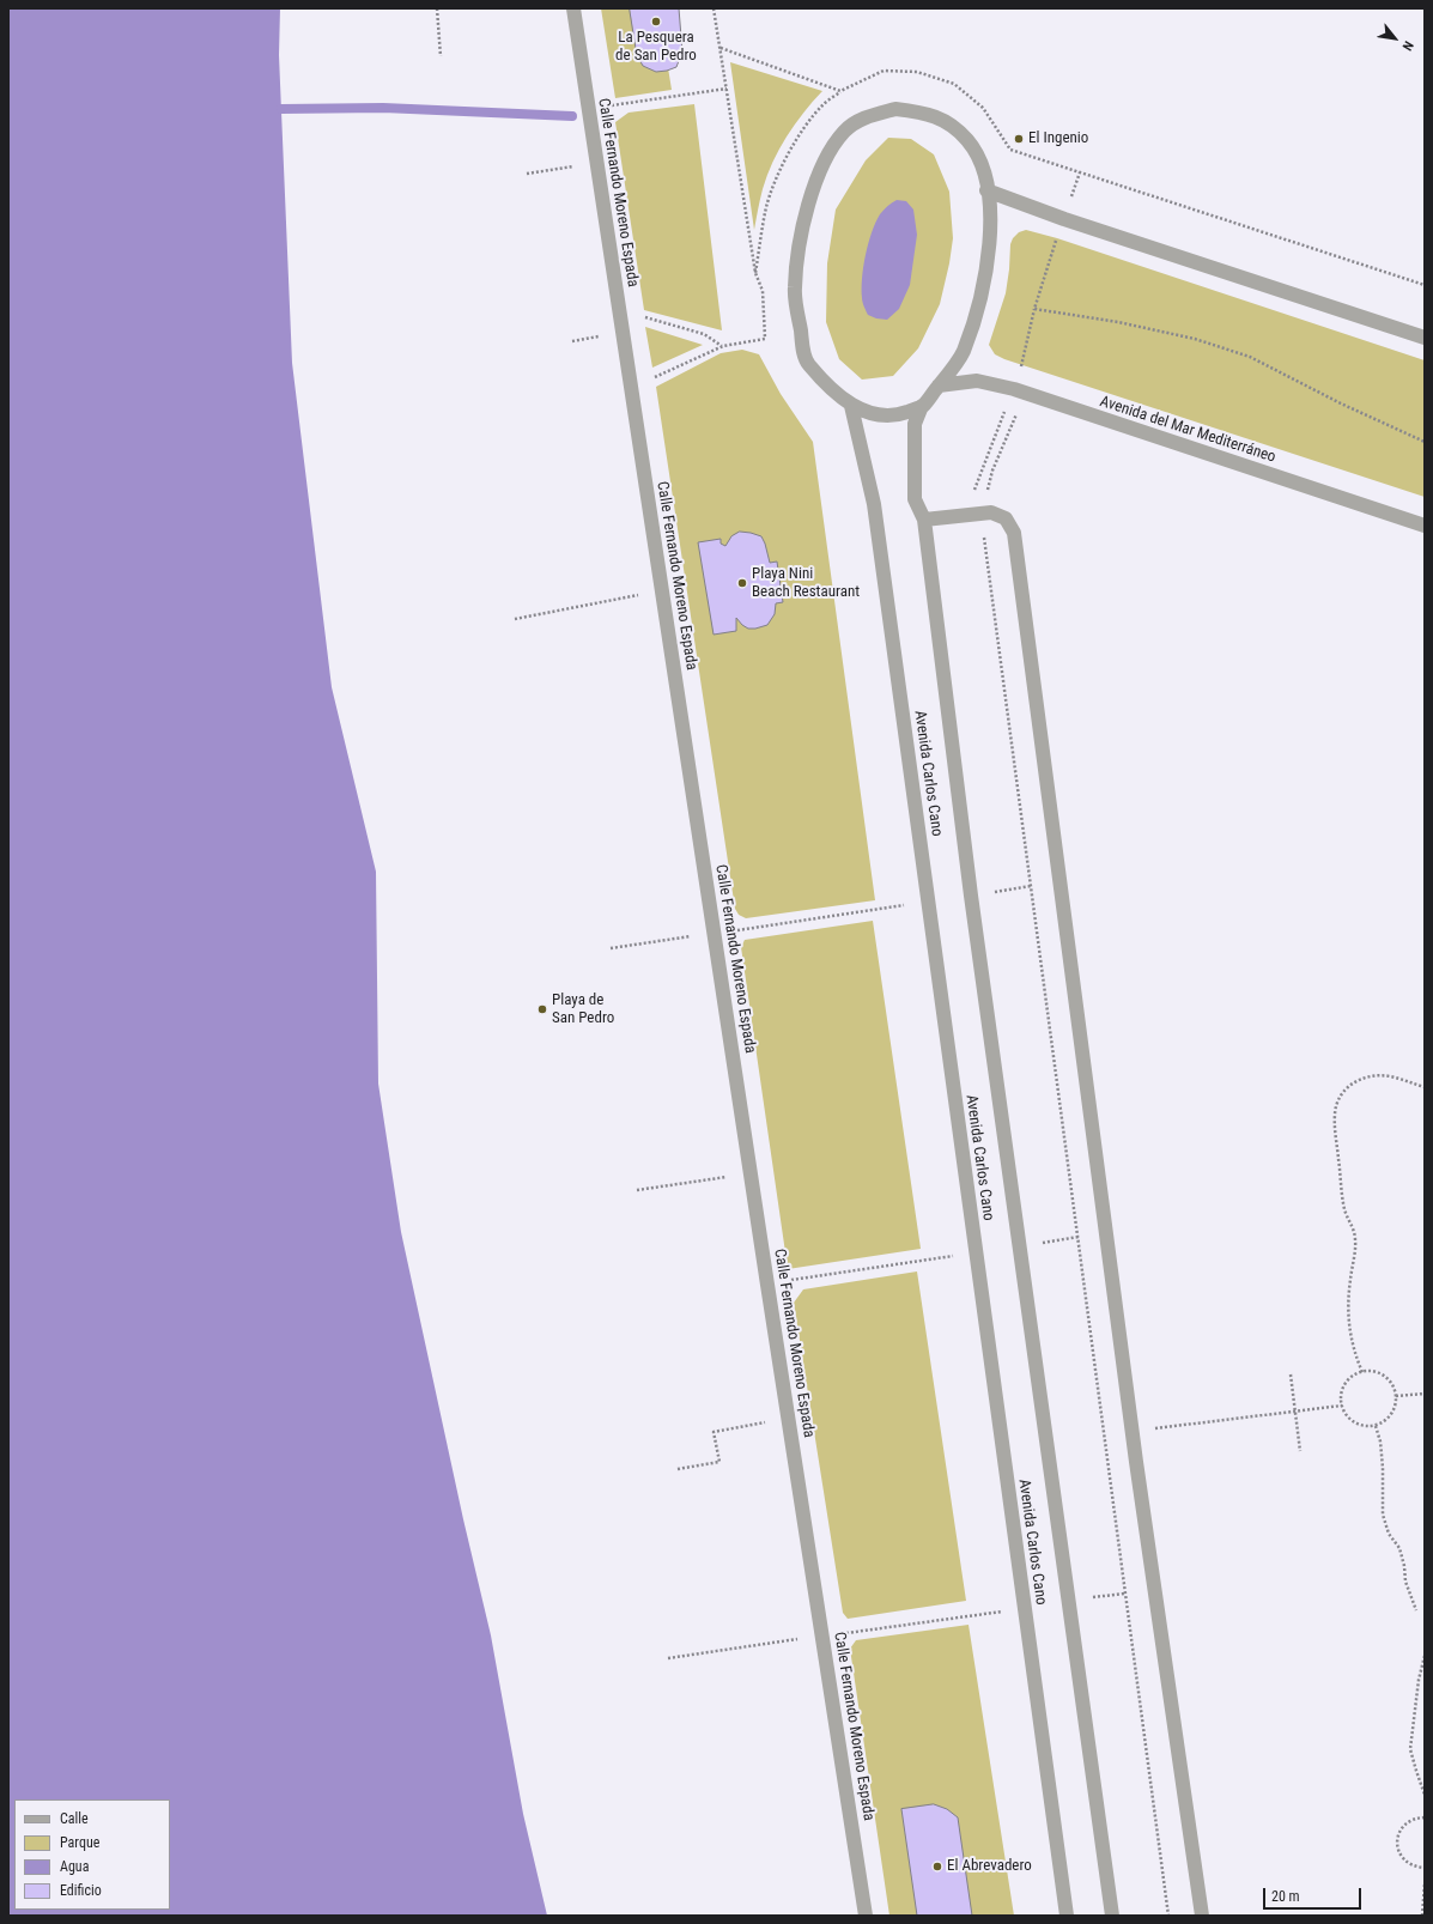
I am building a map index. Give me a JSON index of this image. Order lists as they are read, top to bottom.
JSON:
{
  "streets": {
    "street": ["Calle Fernando Moreno Espada", "Avenida del Mar Mediterráneo", "Avenida Carlos Cano"]
  },
  "places": [
    "La Pesquera de San Pedro",
    "El Ingenio",
    "Playa Nini Beach Restaurant",
    "Playa de San Pedro",
    "El Abrevadero"
  ],
  "legend": [
    "Calle",
    "Parque",
    "Agua",
    "Edificio"
  ],
  "scale_bar": "20 m",
  "north": "bottom right"
}
